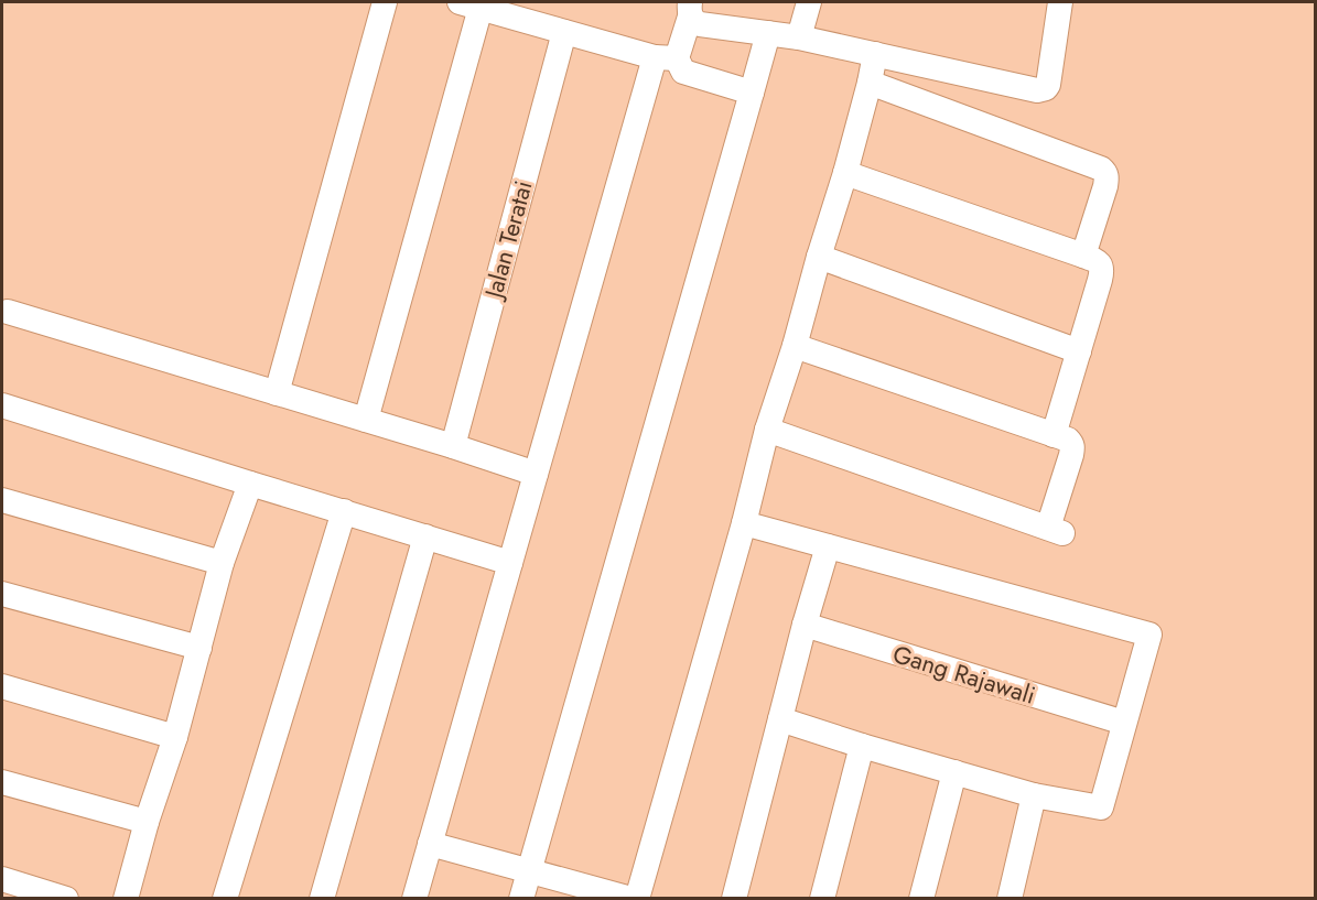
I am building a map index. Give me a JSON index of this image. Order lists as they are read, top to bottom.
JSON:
{
  "streets": {
    "street": ["Jalan Teratai", "Gang Rajawali"]
  }
}
